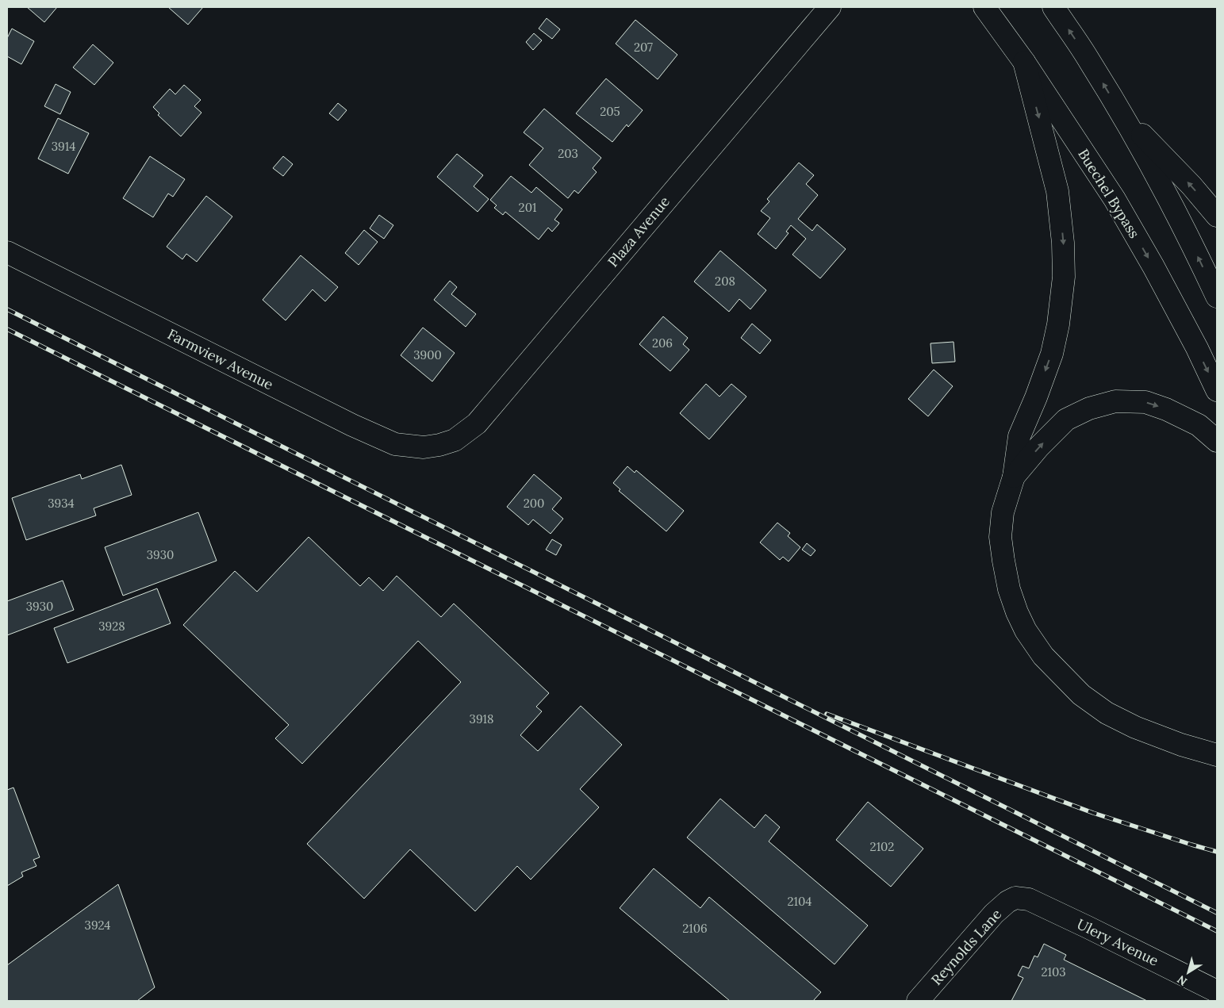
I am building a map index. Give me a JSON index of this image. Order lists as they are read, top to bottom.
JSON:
{
  "streets": {
    "main road": [
      "Buechel Bypass",
      "Plaza Avenue",
      "Farmview Avenue",
      "Ulery Avenue",
      "Reynolds Lane"
    ]
  },
  "crossings": [
    ["Plaza Avenue", "Farmview Avenue"],
    ["Ulery Avenue", "Reynolds Lane"]
  ],
  "house_numbers": [
    "207",
    "205",
    "3914",
    "203",
    "201",
    "208",
    "206",
    "3900",
    "3934",
    "200",
    "3930",
    "3930",
    "3928",
    "3918",
    "2102",
    "2104",
    "3924",
    "2106",
    "2103"
  ],
  "north": "bottom left"
}
